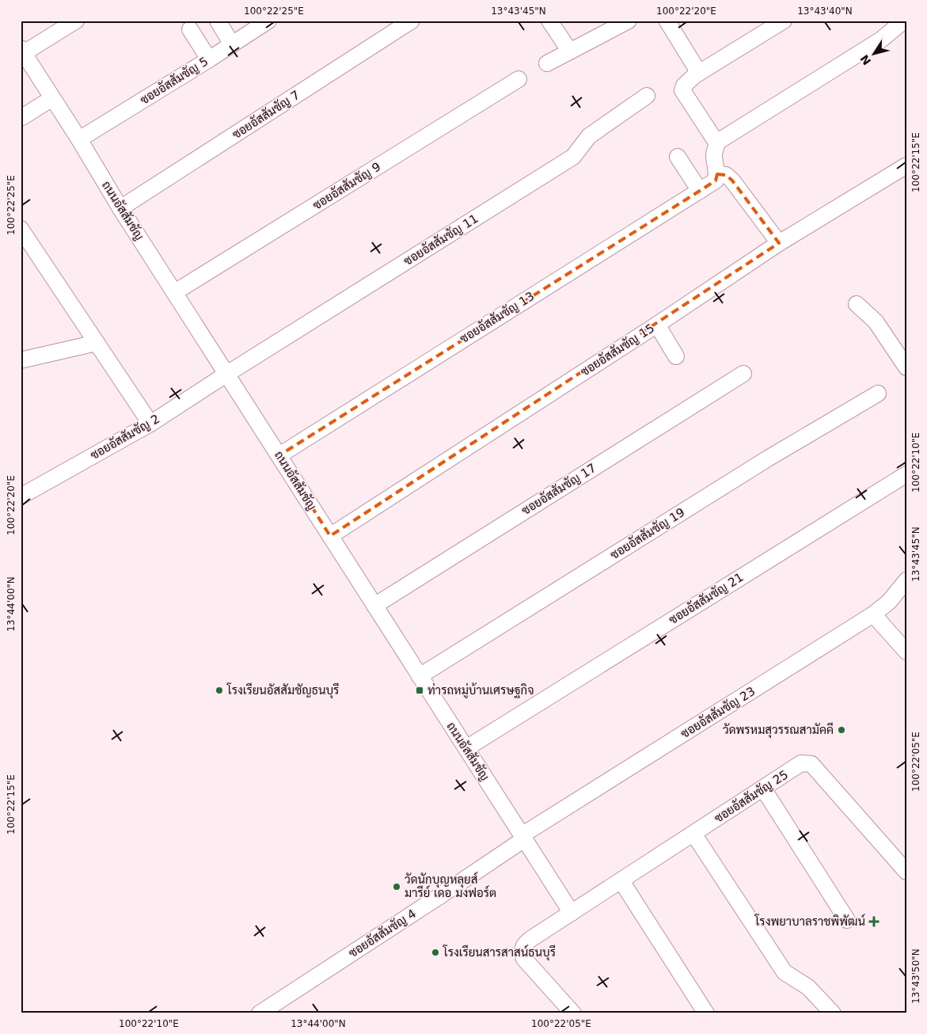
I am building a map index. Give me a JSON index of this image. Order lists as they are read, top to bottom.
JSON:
{
  "streets": {
    "street": [
      "ซอยอัสสัมชัญ 5",
      "ซอยอัสสัมชัญ 7",
      "ซอยอัสสัมชัญ 9",
      "ถนนอัสสัมชัญ",
      "ซอยอัสสัมชัญ 11",
      "ซอยอัสสัมชัญ 13",
      "ซอยอัสสัมชัญ 15",
      "ซอยอัสสัมชัญ 2",
      "ซอยอัสสัมชัญ 17",
      "ซอยอัสสัมชัญ 19",
      "ซอยอัสสัมชัญ 21",
      "ซอยอัสสัมชัญ 23",
      "ซอยอัสสัมชัญ 25",
      "ซอยอัสสัมชัญ 4"
    ]
  },
  "crossings": [
    ["ซอยอัสสัมชัญ 5", "ถนนอัสสัมชัญ"],
    ["ซอยอัสสัมชัญ 7", "ถนนอัสสัมชัญ"],
    ["ซอยอัสสัมชัญ 9", "ถนนอัสสัมชัญ"],
    ["ถนนอัสสัมชัญ", "ซอยอัสสัมชัญ 11"],
    ["ถนนอัสสัมชัญ", "ซอยอัสสัมชัญ 13"],
    ["ถนนอัสสัมชัญ", "ซอยอัสสัมชัญ 15"],
    ["ถนนอัสสัมชัญ", "ซอยอัสสัมชัญ 2"],
    ["ถนนอัสสัมชัญ", "ซอยอัสสัมชัญ 17"],
    ["ถนนอัสสัมชัญ", "ซอยอัสสัมชัญ 19"],
    ["ถนนอัสสัมชัญ", "ซอยอัสสัมชัญ 21"],
    ["ถนนอัสสัมชัญ", "ซอยอัสสัมชัญ 23"],
    ["ถนนอัสสัมชัญ", "ซอยอัสสัมชัญ 25"],
    ["ถนนอัสสัมชัญ", "ซอยอัสสัมชัญ 4"],
    ["ซอยอัสสัมชัญ 11", "ซอยอัสสัมชัญ 2"],
    ["ซอยอัสสัมชัญ 23", "ซอยอัสสัมชัญ 4"]
  ],
  "places": {
    "other": [
      "โรงเรียนอัสสัมชัญธนบุรี",
      "วัดพรหมสุวรรณสามัคคี",
      "วัดนักบุญหลุยส์ มารีย์ เดอ มงฟอร์ต",
      "โรงเรียนสารสาสน์ธนบุรี"
    ],
    "transit": ["ท่ารถหมู่บ้านเศรษฐกิจ"],
    "health": ["โรงพยาบาลราชพิพัฒน์"]
  },
  "north": "bottom left",
  "coordinates": [
    "100°22'25\"E",
    "13°43'45\"N",
    "100°22'20\"E",
    "13°43'40\"N",
    "100°22'15\"E",
    "100°22'10\"E",
    "13°44'00\"N",
    "100°22'05\"E",
    "13°43'50\"N"
  ]
}
